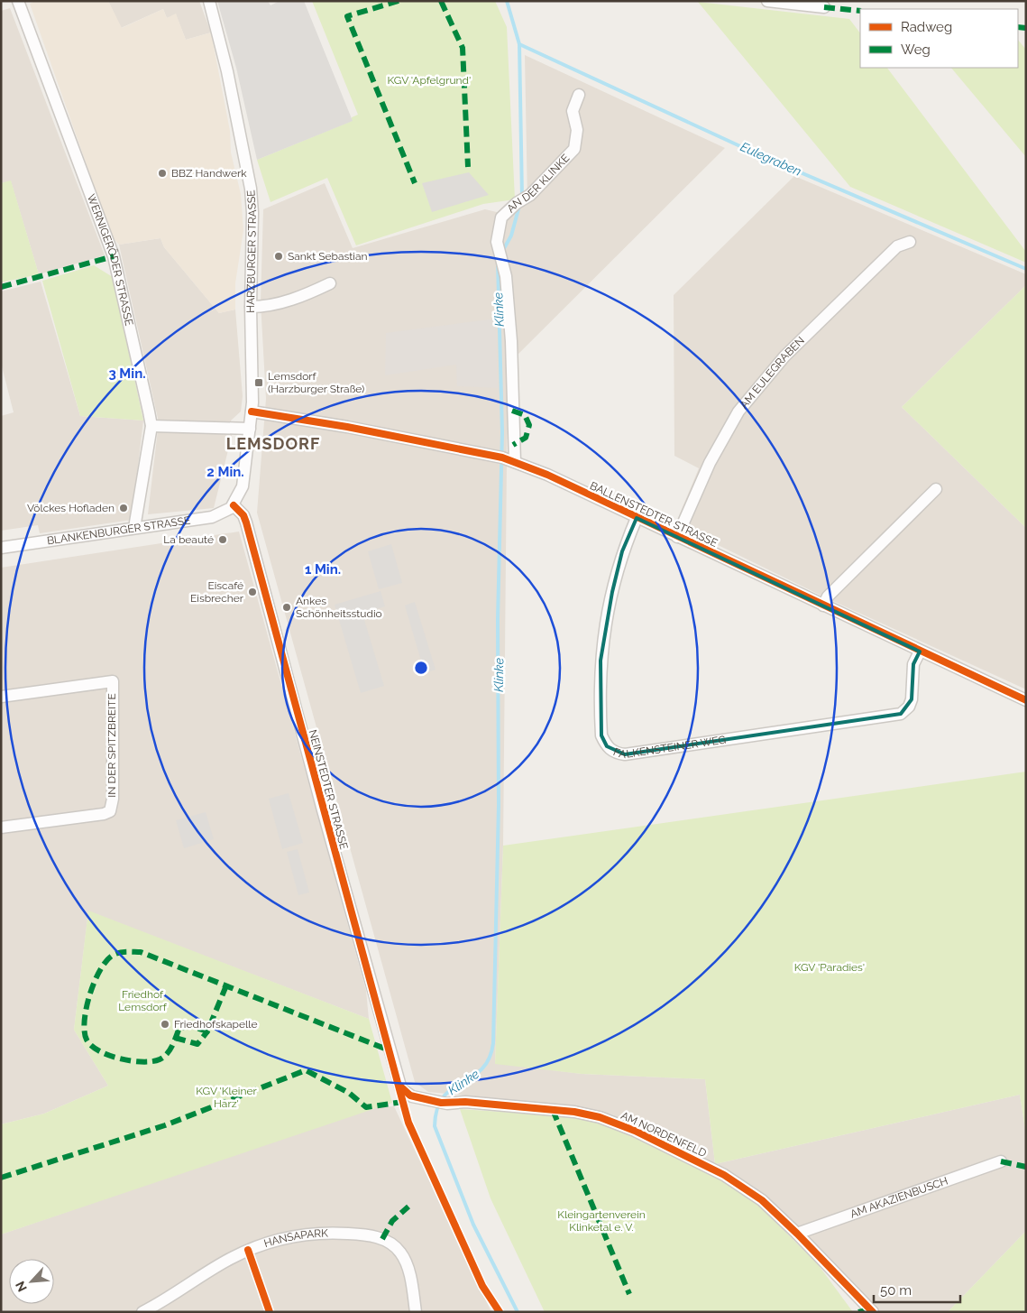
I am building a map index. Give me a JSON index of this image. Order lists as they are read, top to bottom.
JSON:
{
  "streets": {
    "street": [
      "AN DER KLINKE",
      "HARZBURGER STRASSE",
      "WERNIGERÖDER STRASSE",
      "AM EULEGRABEN",
      "BALLENSTEDTER STRASSE",
      "BLANKENBURGER STRASSE",
      "FALKENSTEINER WEG",
      "IN DER SPITZBREITE",
      "NEINSTEDTER STRASSE",
      "AM NORDENFELD",
      "AM AKAZIENBUSCH",
      "HANSAPARK"
    ]
  },
  "crossings": [
    ["AN DER KLINKE", "BALLENSTEDTER STRASSE"],
    ["HARZBURGER STRASSE", "BALLENSTEDTER STRASSE"],
    ["HARZBURGER STRASSE", "BLANKENBURGER STRASSE"],
    ["HARZBURGER STRASSE", "NEINSTEDTER STRASSE"],
    ["WERNIGERÖDER STRASSE", "BLANKENBURGER STRASSE"],
    ["AM EULEGRABEN", "BALLENSTEDTER STRASSE"],
    ["BALLENSTEDTER STRASSE", "FALKENSTEINER WEG"],
    ["BLANKENBURGER STRASSE", "NEINSTEDTER STRASSE"],
    ["NEINSTEDTER STRASSE", "AM NORDENFELD"],
    ["AM NORDENFELD", "AM AKAZIENBUSCH"]
  ],
  "districts": ["LEMSDORF"],
  "water": ["Eulegraben", "Klinke"],
  "parks": [
    "KGV 'Apfelgrund'",
    "KGV 'Paradies'",
    "Friedhof Lemsdorf",
    "KGV 'Kleiner Harz'",
    "Kleingartenverein Klinketal e. V."
  ],
  "places": {
    "other": [
      "BBZ Handwerk",
      "Sankt Sebastian",
      "Völckes Hofladen",
      "La beauté",
      "Eiscafé Eisbrecher",
      "Ankes Schönheitsstudio",
      "Friedhofskapelle"
    ],
    "transit": ["Lemsdorf (Harzburger Straße)"]
  },
  "legend": ["Radweg", "Weg"],
  "scale_bar": "50 m",
  "north": "bottom left",
  "rings": ["3 Min.", "2 Min.", "1 Min."]
}
